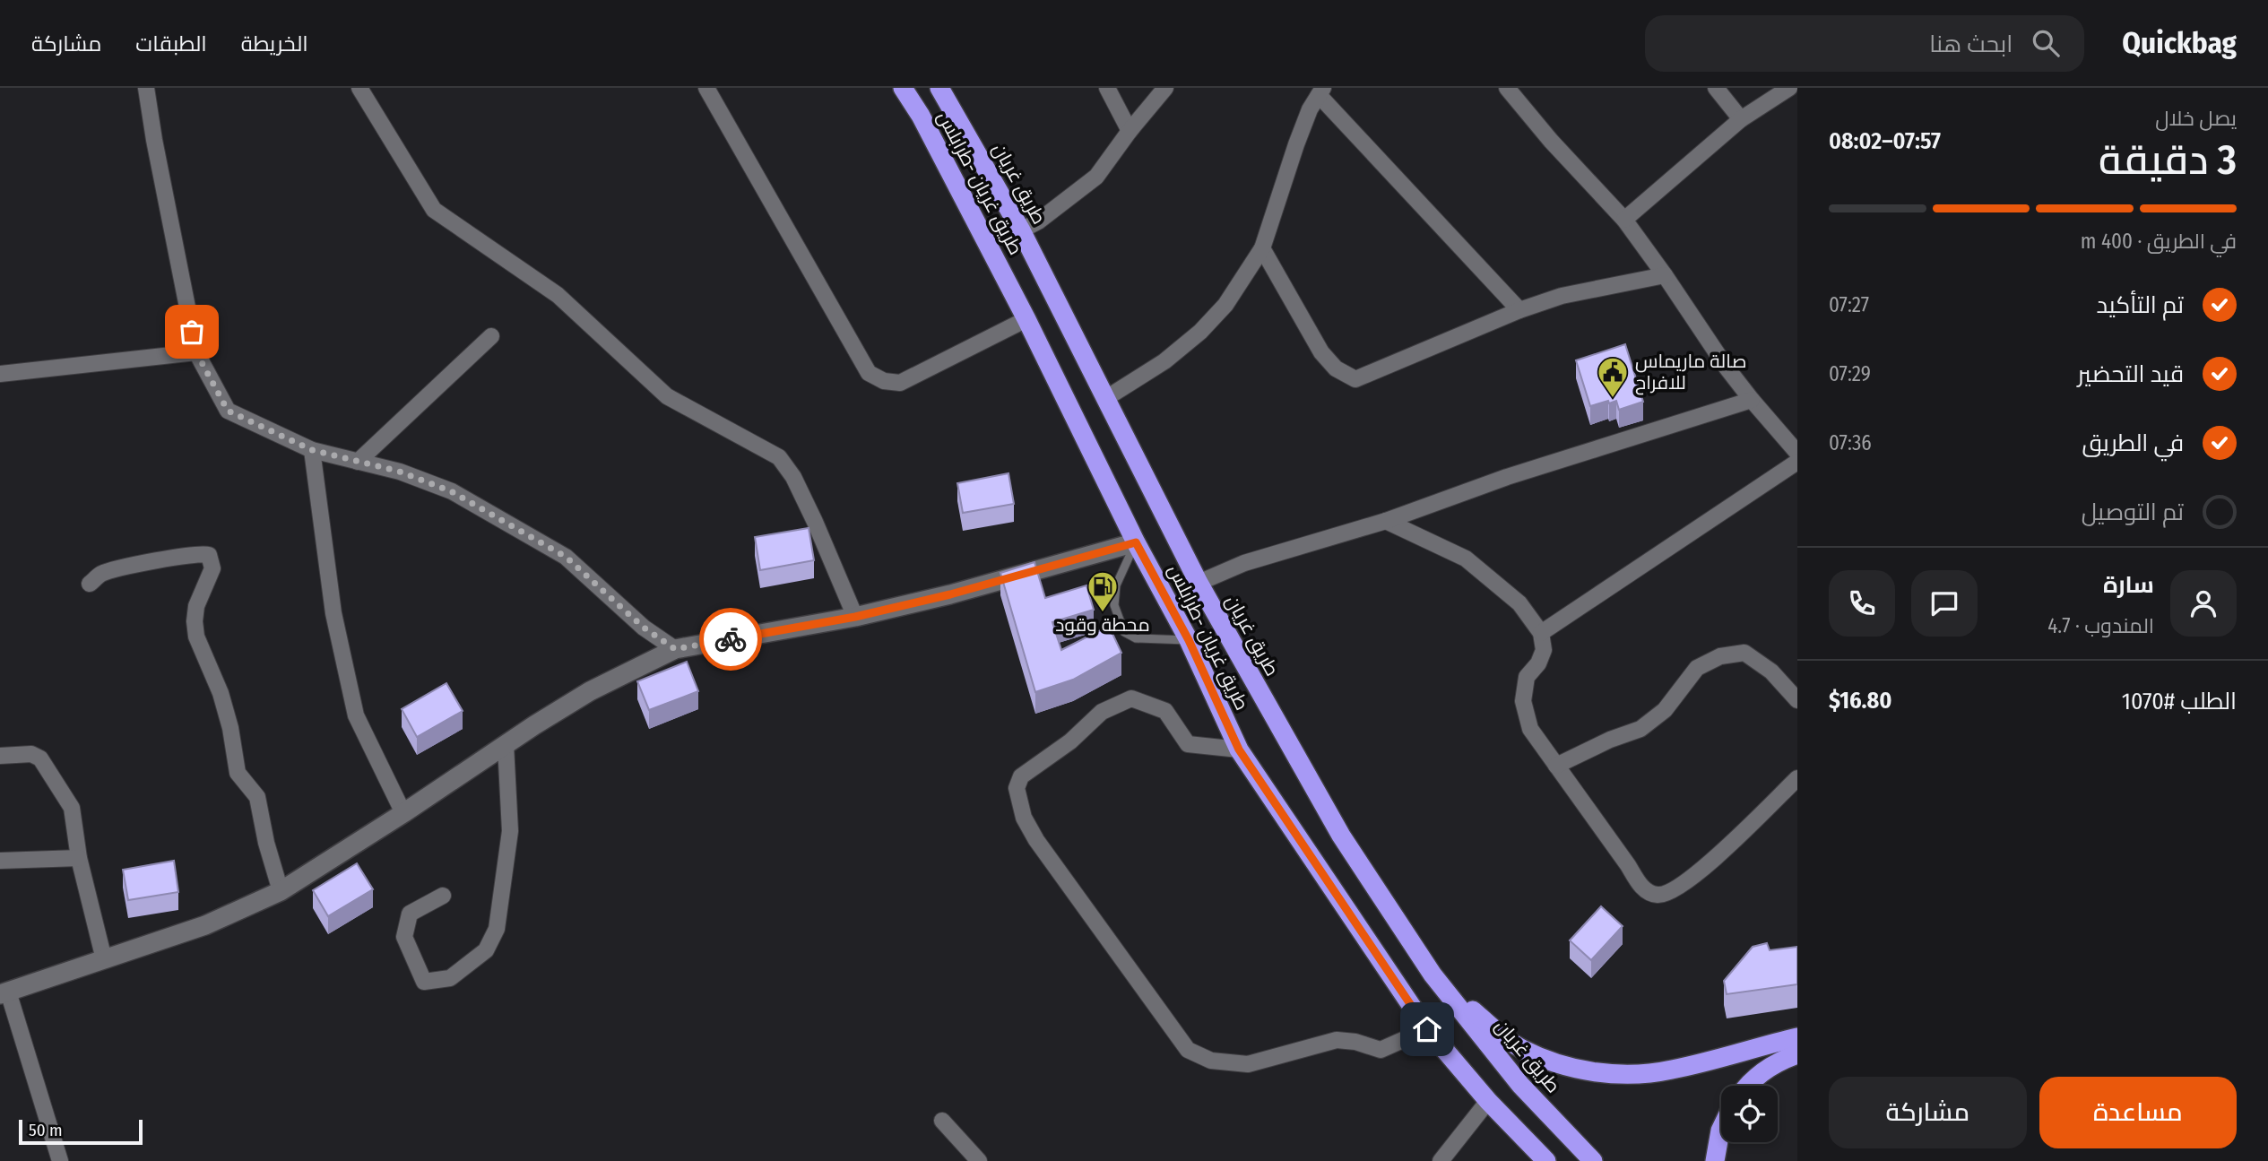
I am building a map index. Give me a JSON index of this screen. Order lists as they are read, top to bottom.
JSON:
{
  "streets": {
    "highway": ["طريق غريان -طرابلس", "طريق غريان"]
  },
  "places": {
    "public building": ["صالة ماريماس للافراح"],
    "fuel station": ["محطة وقود"]
  },
  "scale_bar": "50 m",
  "page": {
    "header": "Quickbag",
    "search": "ابحث هنا",
    "nav": ["الخريطة", "الطبقات", "مشاركة"],
    "heading": ["3 دقيقة", "يصل خلال", "07:57–08:02"],
    "panel": [
      "سارة",
      "المندوب · 4.7",
      "الطلب #1070",
      "$16.80"
    ],
    "bar": "في الطريق · 400 m",
    "list": [
      ["تم التأكيد", "07:27"],
      ["قيد التحضير", "07:29"],
      ["في الطريق", "07:36"],
      "تم التوصيل"
    ],
    "buttons": ["مساعدة", "مشاركة"],
    "scale": "50 m"
  }
}
